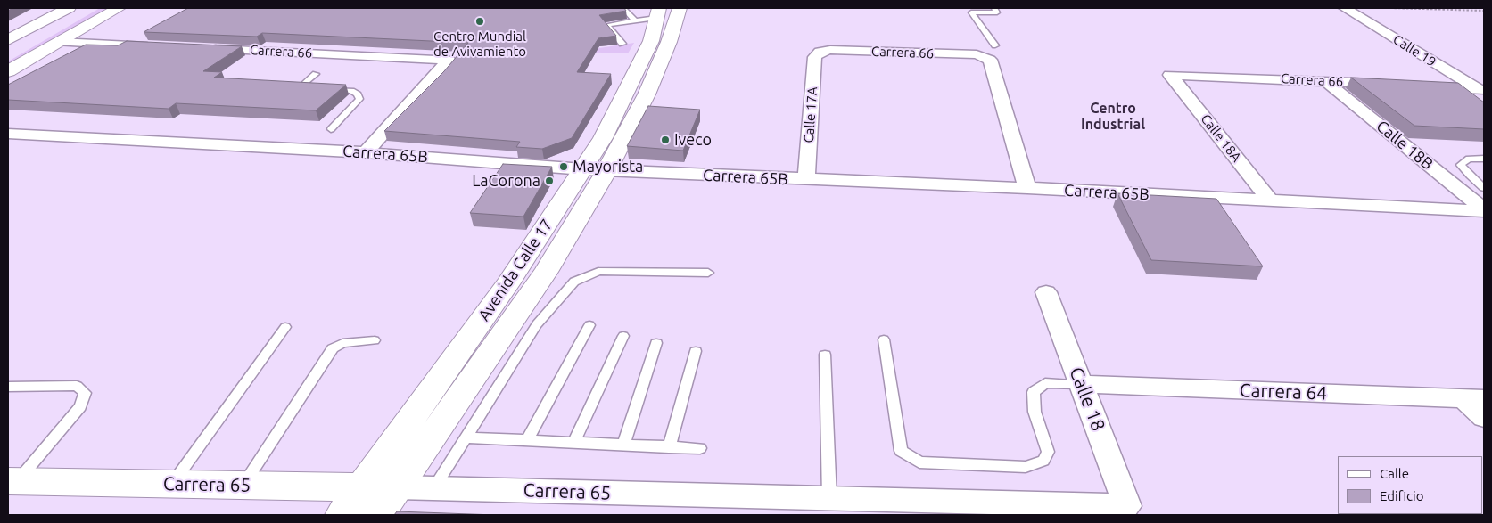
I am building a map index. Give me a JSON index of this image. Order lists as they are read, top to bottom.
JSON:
{
  "streets": {
    "street": [
      "Calle 19",
      "Carrera 66",
      "Calle 17A",
      "Calle 18A",
      "Calle 18B",
      "Carrera 65B",
      "Avenida Calle 17",
      "Carrera 64",
      "Calle 18",
      "Carrera 65"
    ]
  },
  "crossings": [
    ["Carrera 66", "Calle 17A"],
    ["Carrera 66", "Calle 18A"],
    ["Carrera 66", "Calle 18B"],
    ["Carrera 66", "Carrera 65B"],
    ["Calle 17A", "Carrera 65B"],
    ["Calle 18A", "Carrera 65B"],
    ["Calle 18B", "Carrera 65B"],
    ["Carrera 65B", "Avenida Calle 17"],
    ["Avenida Calle 17", "Carrera 65"],
    ["Carrera 64", "Calle 18"],
    ["Calle 18", "Carrera 65"]
  ],
  "districts": ["Centro Industrial"],
  "places": [
    "Centro Mundial de Avivamiento",
    "Iveco",
    "Mayorista",
    "LaCorona"
  ],
  "legend": ["Calle", "Edificio"]
}
